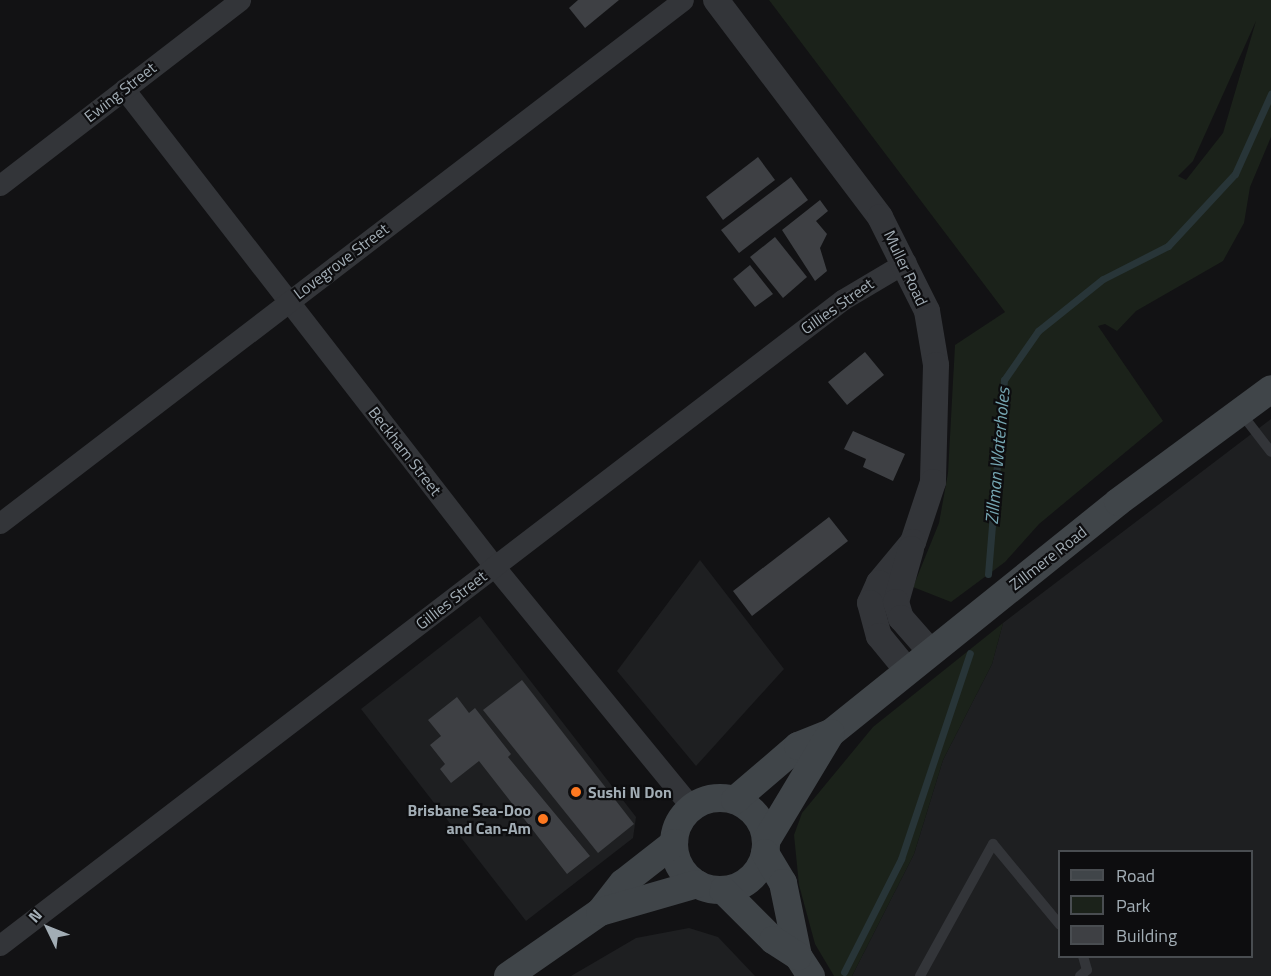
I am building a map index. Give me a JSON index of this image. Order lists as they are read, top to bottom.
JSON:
{
  "streets": {
    "main road": ["Zillmere Road"],
    "street": [
      "Ewing Street",
      "Lovegrove Street",
      "Muller Road",
      "Gillies Street",
      "Beckham Street"
    ]
  },
  "crossings": [
    ["Ewing Street", "Beckham Street"],
    ["Lovegrove Street", "Beckham Street"],
    ["Muller Road", "Gillies Street"],
    ["Muller Road", "Zillmere Road"],
    ["Gillies Street", "Beckham Street"],
    ["Beckham Street", "Zillmere Road"]
  ],
  "water": ["Zillman Waterholes"],
  "places": ["Sushi N Don", "Brisbane Sea-Doo and Can-Am"],
  "legend": ["Road", "Park", "Building"],
  "north": "top left"
}
